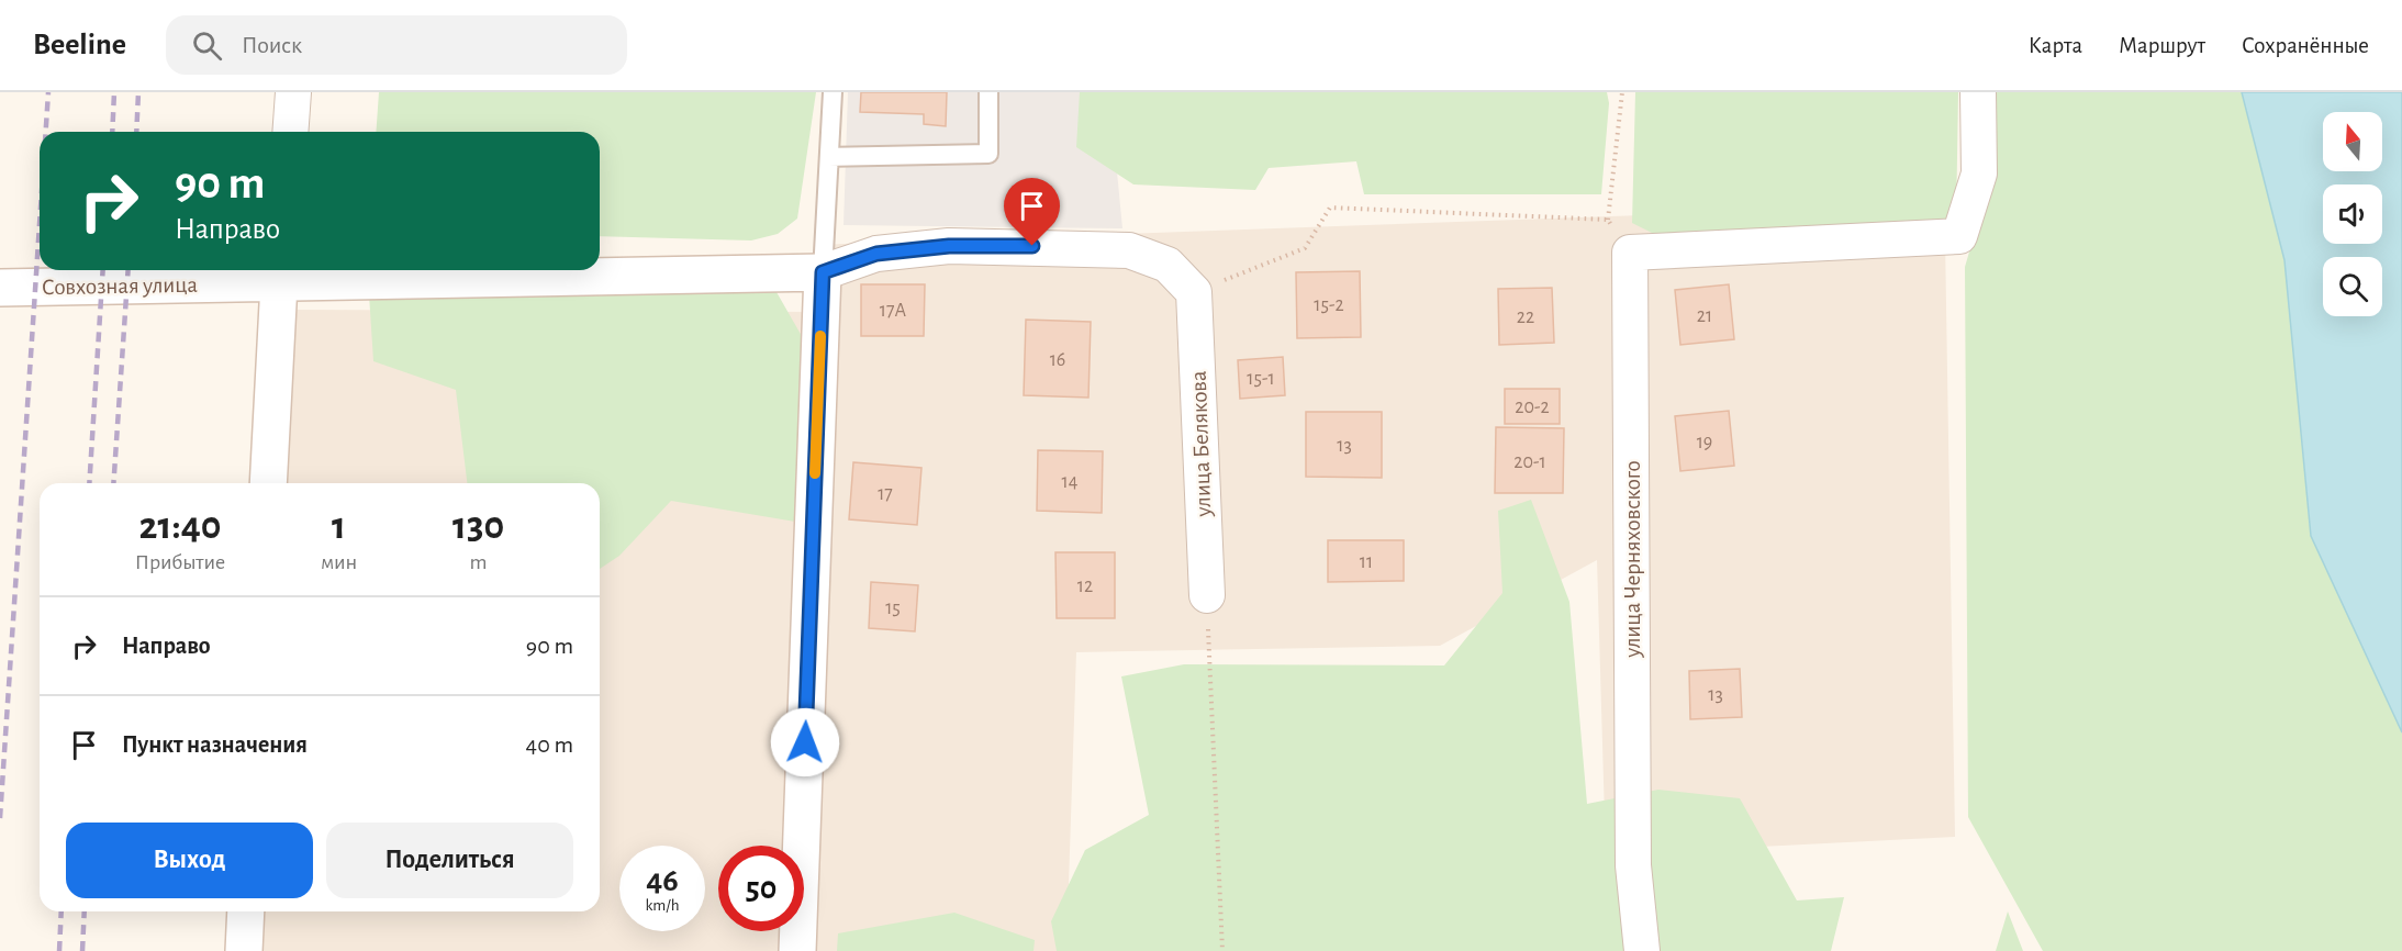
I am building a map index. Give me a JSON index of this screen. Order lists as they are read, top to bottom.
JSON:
{
  "streets": {
    "main road": ["Совхозная улица"],
    "street": ["улица Белякова", "улица Черняховского"]
  },
  "house_numbers": [
    "15-2",
    "17А",
    "21",
    "22",
    "16",
    "15-1",
    "20-2",
    "19",
    "13",
    "20-1",
    "14",
    "17",
    "11",
    "12",
    "15",
    "13"
  ],
  "north": "top",
  "page": {
    "header": "Beeline",
    "search": "Поиск",
    "nav": ["Карта", "Маршрут", "Сохранённые"],
    "turn": ["90 m", "Направо"],
    "eta": [
      "21:40",
      "Прибытие",
      "1",
      "мин",
      "130",
      "m"
    ],
    "list": [
      {
        "name": "Направо",
        "value": "90 m"
      },
      {
        "name": "Пункт назначения",
        "value": "40 m"
      }
    ],
    "buttons": ["Выход", "Поделиться"],
    "speed": "46 km/h",
    "limit": "50"
  }
}
